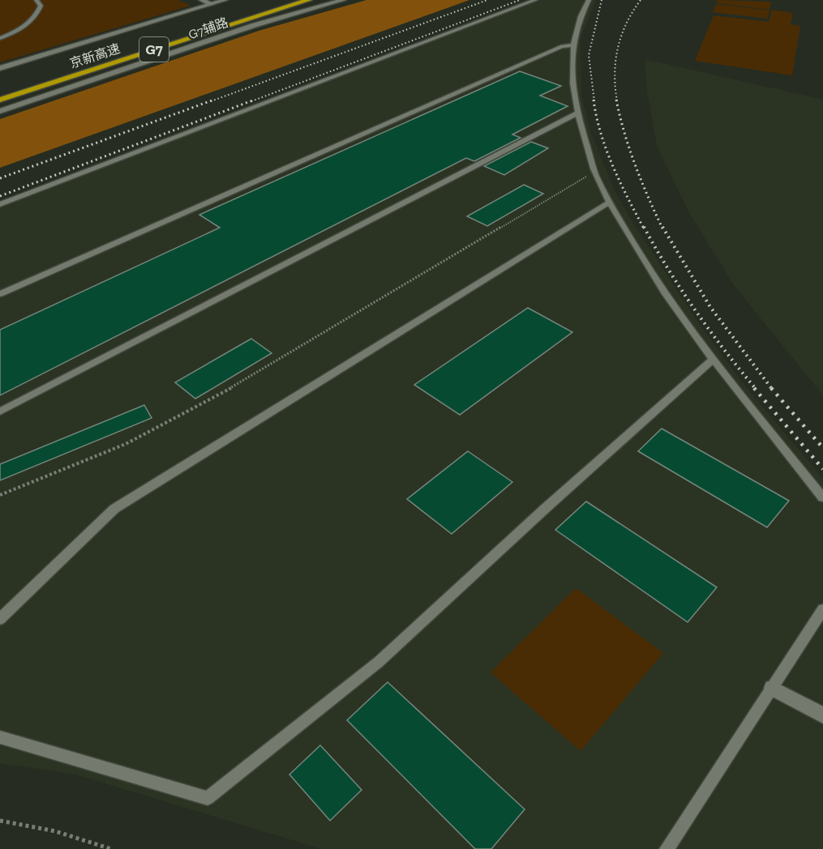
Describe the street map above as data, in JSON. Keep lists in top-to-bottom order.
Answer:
{
  "streets": {
    "highway": ["G7", "京新高速"],
    "street": ["G7辅路"]
  }
}
